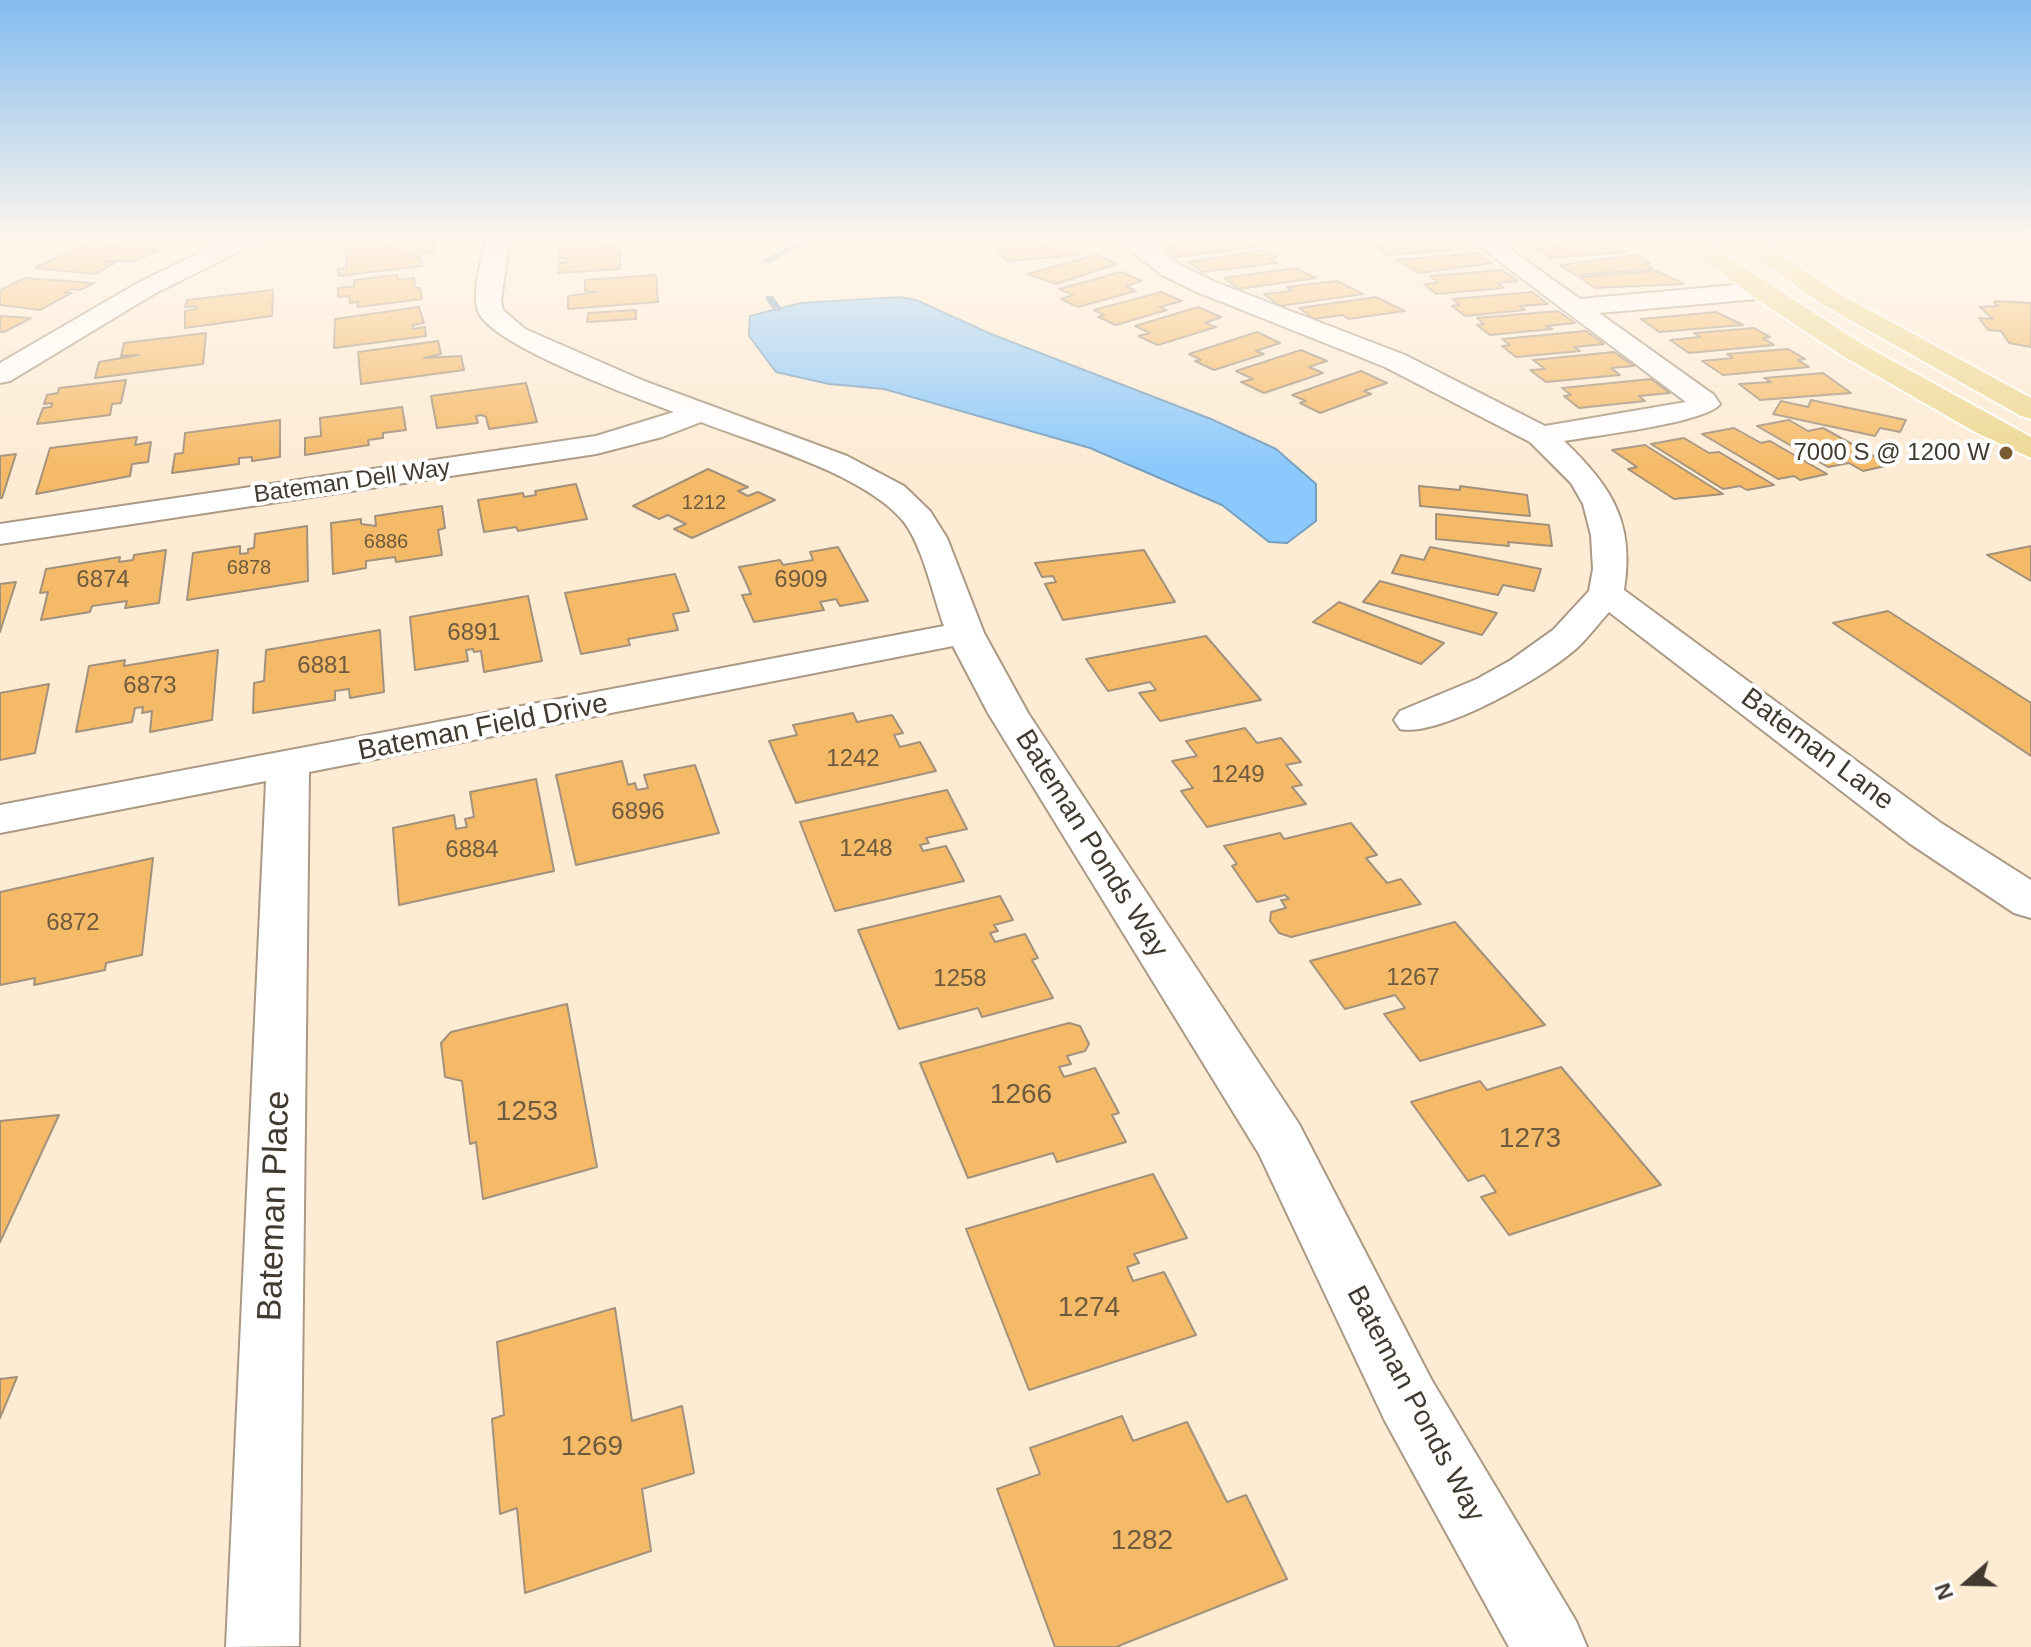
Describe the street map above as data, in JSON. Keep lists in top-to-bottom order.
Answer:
{
  "streets": {
    "street": [
      "Bateman Dell Way",
      "Bateman Field Drive",
      "Bateman Lane",
      "Bateman Ponds Way",
      "Bateman Place"
    ]
  },
  "crossings": [
    ["Bateman Dell Way", "Bateman Ponds Way"],
    ["Bateman Field Drive", "Bateman Ponds Way"],
    ["Bateman Field Drive", "Bateman Place"]
  ],
  "places": ["7000 S @ 1200 W"],
  "house_numbers": [
    "1212",
    "6886",
    "6878",
    "6874",
    "6909",
    "6891",
    "6881",
    "6873",
    "1242",
    "1249",
    "6896",
    "1248",
    "6884",
    "6872",
    "1267",
    "1258",
    "1266",
    "1253",
    "1273",
    "1274",
    "1269",
    "1282"
  ],
  "north": "left"
}
